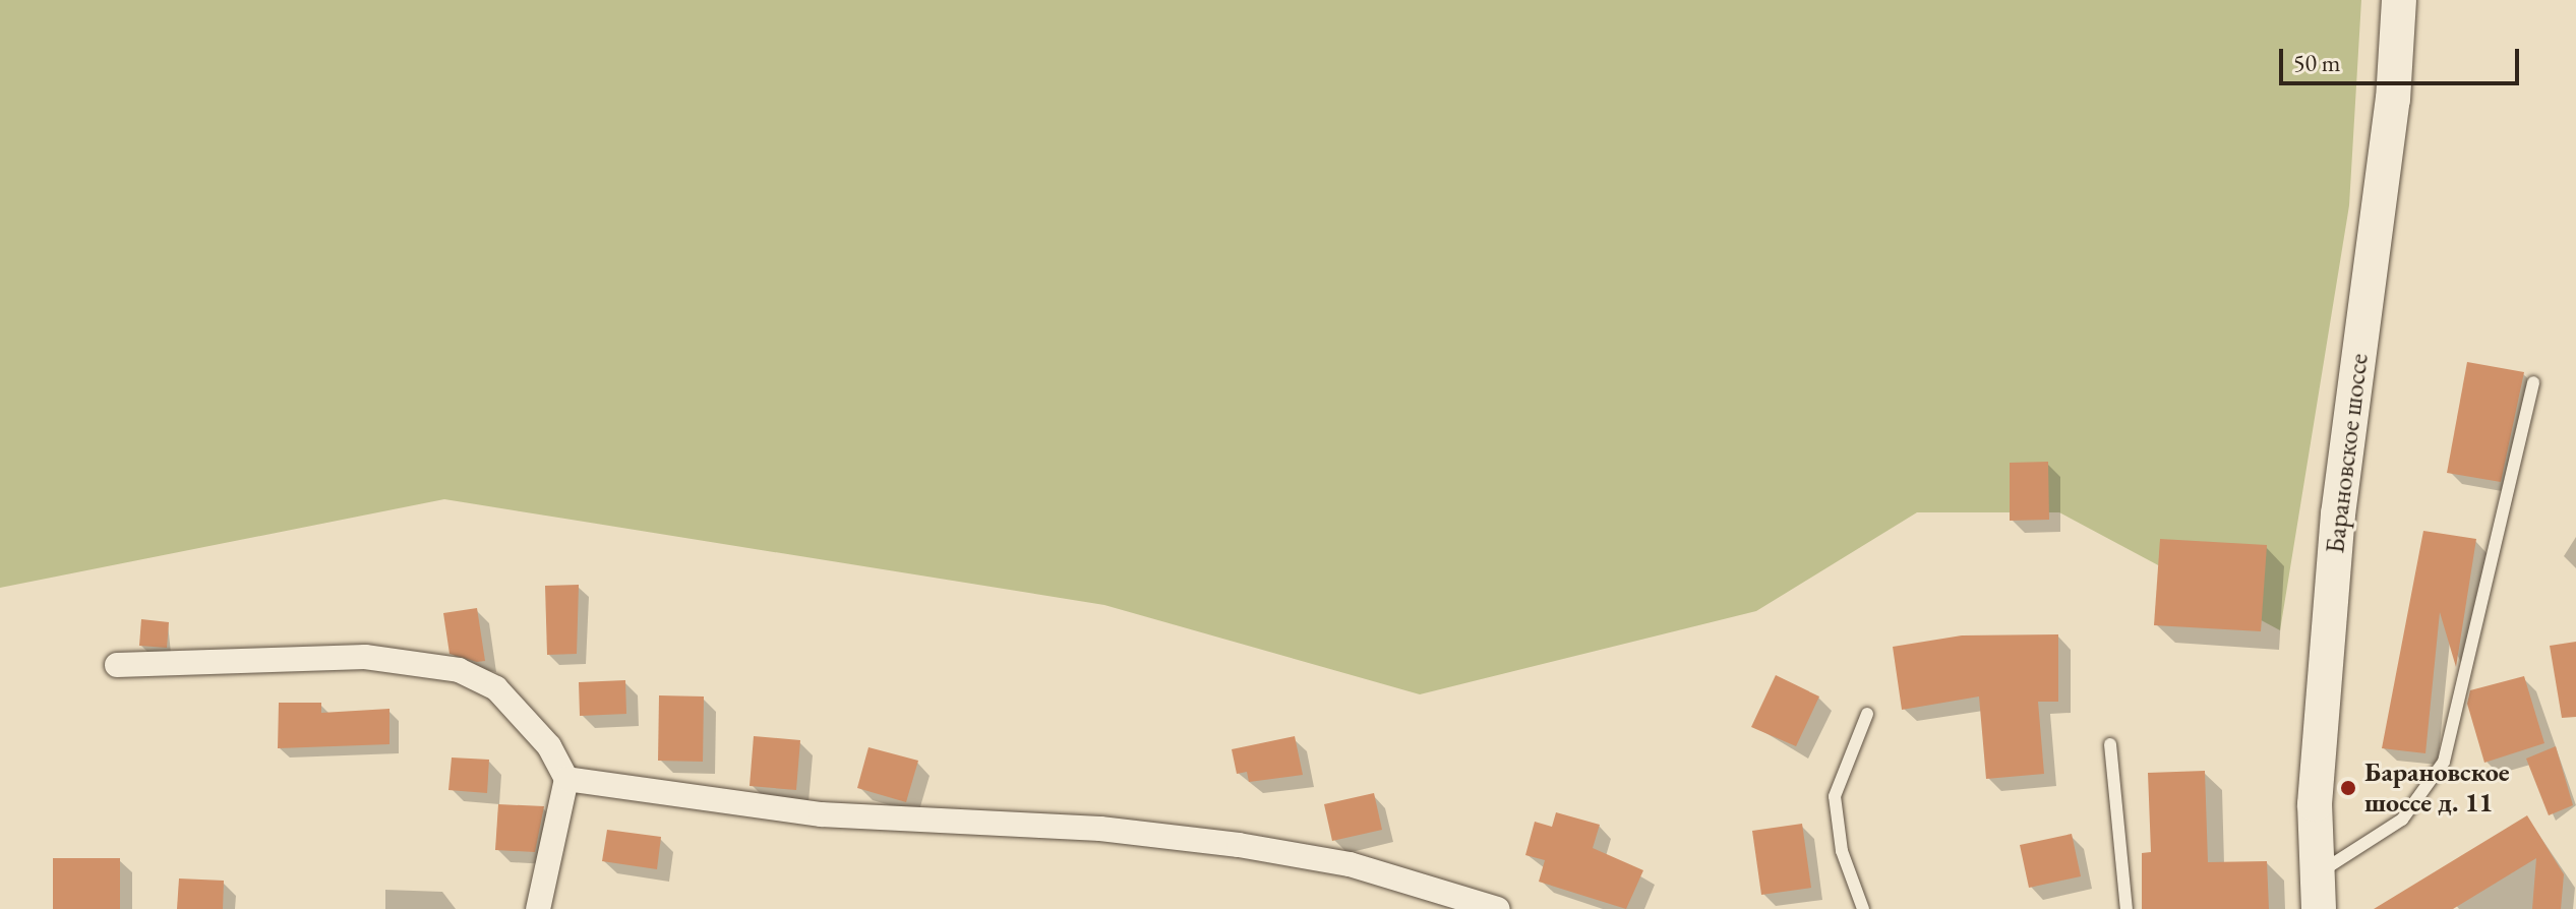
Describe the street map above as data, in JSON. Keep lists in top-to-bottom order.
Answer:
{
  "streets": {
    "main road": ["Барановское шоссе"]
  },
  "places": ["Барановское шоссе д. 11"],
  "scale_bar": "50 m"
}
